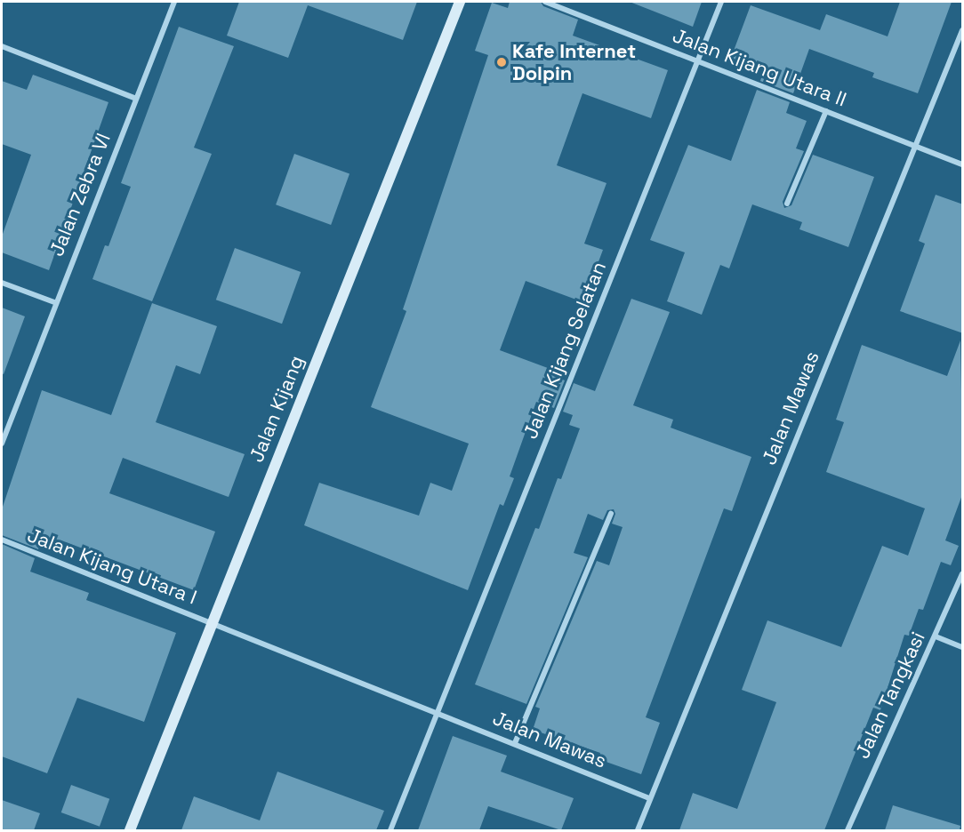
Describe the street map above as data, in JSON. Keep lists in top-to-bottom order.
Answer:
{
  "streets": {
    "street": [
      "Jalan Kijang Utara II",
      "Jalan Zebra VI",
      "Jalan Kijang Selatan",
      "Jalan Mawas",
      "Jalan Kijang",
      "Jalan Kijang Utara I",
      "Jalan Tangkasi"
    ]
  },
  "crossings": [
    ["Jalan Kijang Utara II", "Jalan Kijang Selatan"],
    ["Jalan Kijang Utara II", "Jalan Mawas"],
    ["Jalan Kijang Selatan", "Jalan Mawas"],
    ["Jalan Kijang", "Jalan Kijang Utara I"]
  ],
  "places": ["Kafe Internet Dolpin"]
}
